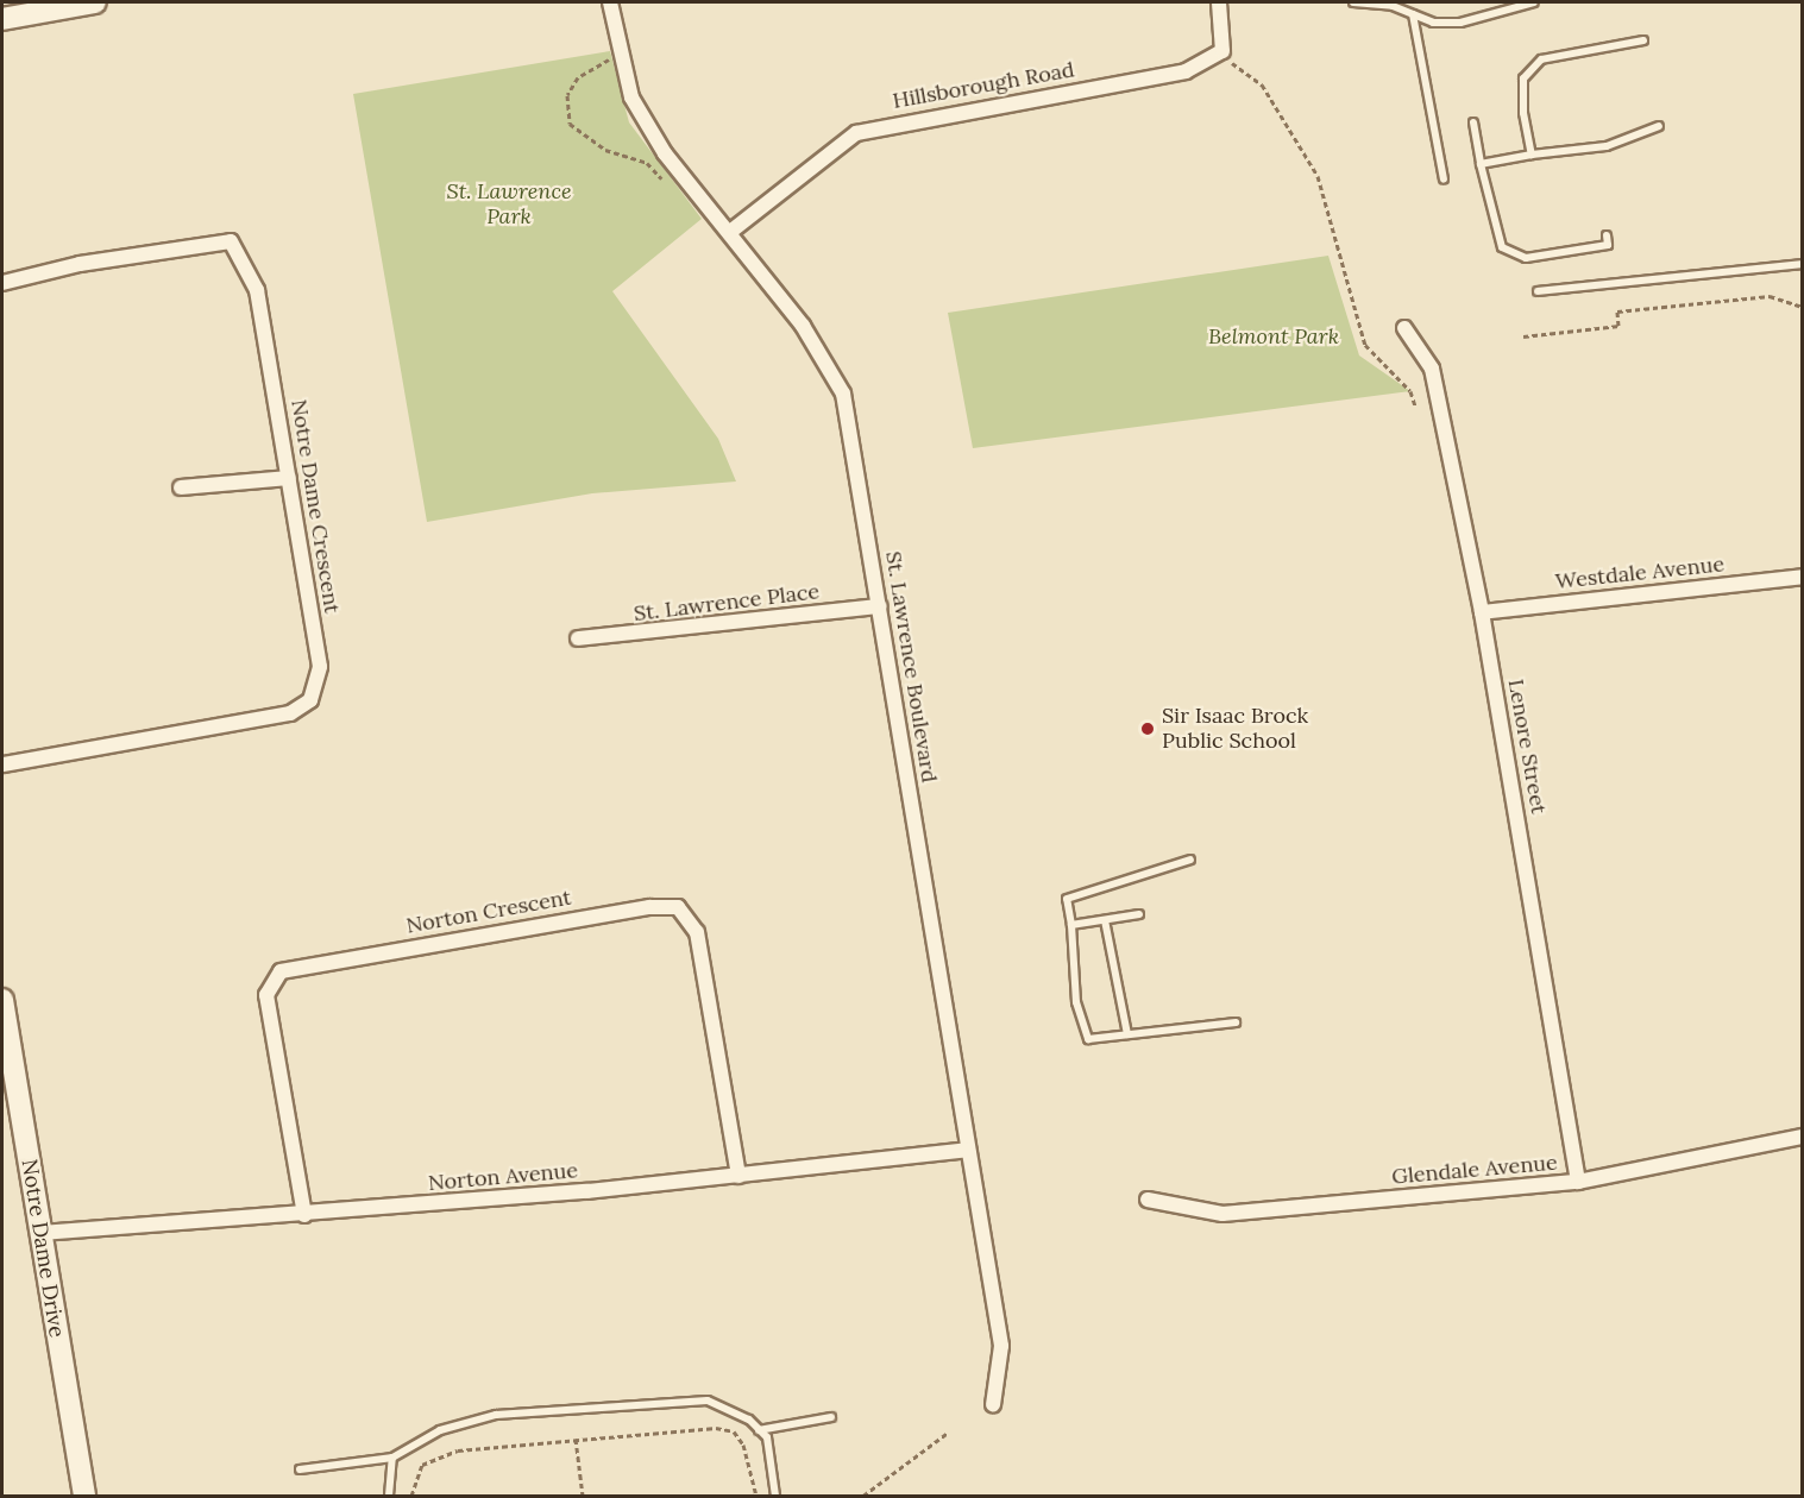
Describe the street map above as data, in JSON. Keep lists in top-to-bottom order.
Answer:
{
  "streets": {
    "street": [
      "Hillsborough Road",
      "Notre Dame Crescent",
      "Westdale Avenue",
      "St. Lawrence Place",
      "St. Lawrence Boulevard",
      "Lenore Street",
      "Norton Crescent",
      "Glendale Avenue",
      "Norton Avenue",
      "Notre Dame Drive"
    ]
  },
  "crossings": [
    ["Hillsborough Road", "St. Lawrence Boulevard"],
    ["Westdale Avenue", "Lenore Street"],
    ["St. Lawrence Place", "St. Lawrence Boulevard"],
    ["St. Lawrence Boulevard", "Norton Avenue"],
    ["Lenore Street", "Glendale Avenue"],
    ["Norton Crescent", "Norton Avenue"],
    ["Norton Avenue", "Notre Dame Drive"]
  ],
  "parks": ["St. Lawrence Park", "Belmont Park"],
  "places": ["Sir Isaac Brock Public School"]
}
